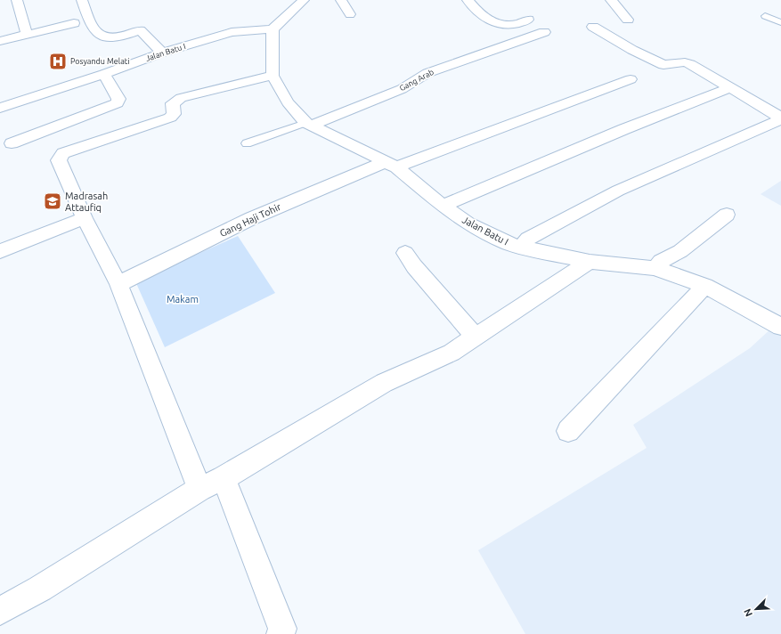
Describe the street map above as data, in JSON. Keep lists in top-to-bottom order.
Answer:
{
  "streets": {
    "street": ["Jalan Batu I", "Gang Arab", "Gang Haji Tohir"]
  },
  "crossings": [
    ["Jalan Batu I", "Gang Arab"],
    ["Jalan Batu I", "Gang Haji Tohir"]
  ],
  "parks": ["Makam"],
  "places": {
    "hospital": ["Posyandu Melati"],
    "school or university": ["Madrasah Attaufiq"]
  },
  "north": "bottom left"
}
